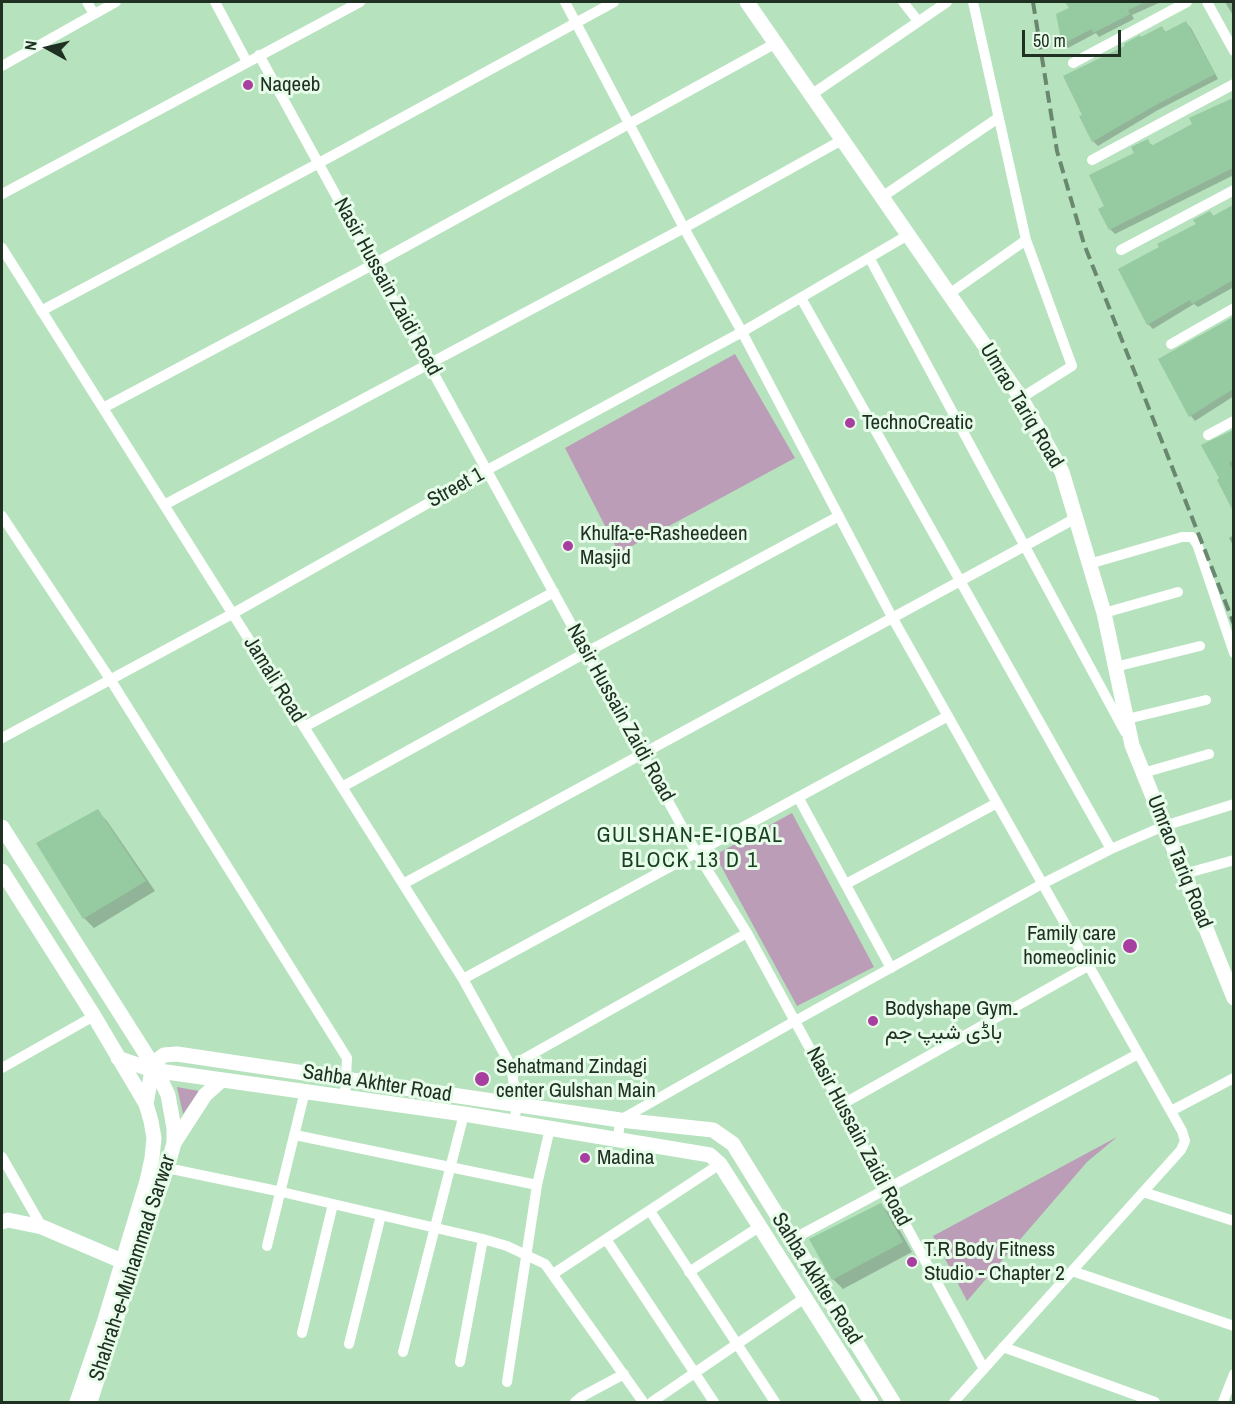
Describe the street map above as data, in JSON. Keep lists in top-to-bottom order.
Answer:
{
  "streets": {
    "main road": ["Umrao Tariq Road", "Sahba Akhter Road", "Shahrah-e-Muhammad Sarwar"],
    "street": ["Nasir Hussain Zaidi Road", "Street 1", "Jamali Road"]
  },
  "crossings": [
    ["Nasir Hussain Zaidi Road", "Street 1"],
    ["Umrao Tariq Road", "Street 1"],
    ["Street 1", "Jamali Road"],
    ["Jamali Road", "Sahba Akhter Road"],
    ["Sahba Akhter Road", "Shahrah-e-Muhammad Sarwar"]
  ],
  "districts": ["GULSHAN-E-IQBAL BLOCK 13 D 1"],
  "places": [
    "Naqeeb",
    "TechnoCreatic",
    "Khulfa-e-Rasheedeen Masjid",
    "Family care homeoclinic",
    "Bodyshape Gym۔ باڈی شیپ جم",
    "Sehatmand Zindagi center Gulshan Main",
    "Madina",
    "T.R Body Fitness Studio - Chapter 2"
  ],
  "scale_bar": "50 m",
  "north": "left"
}
